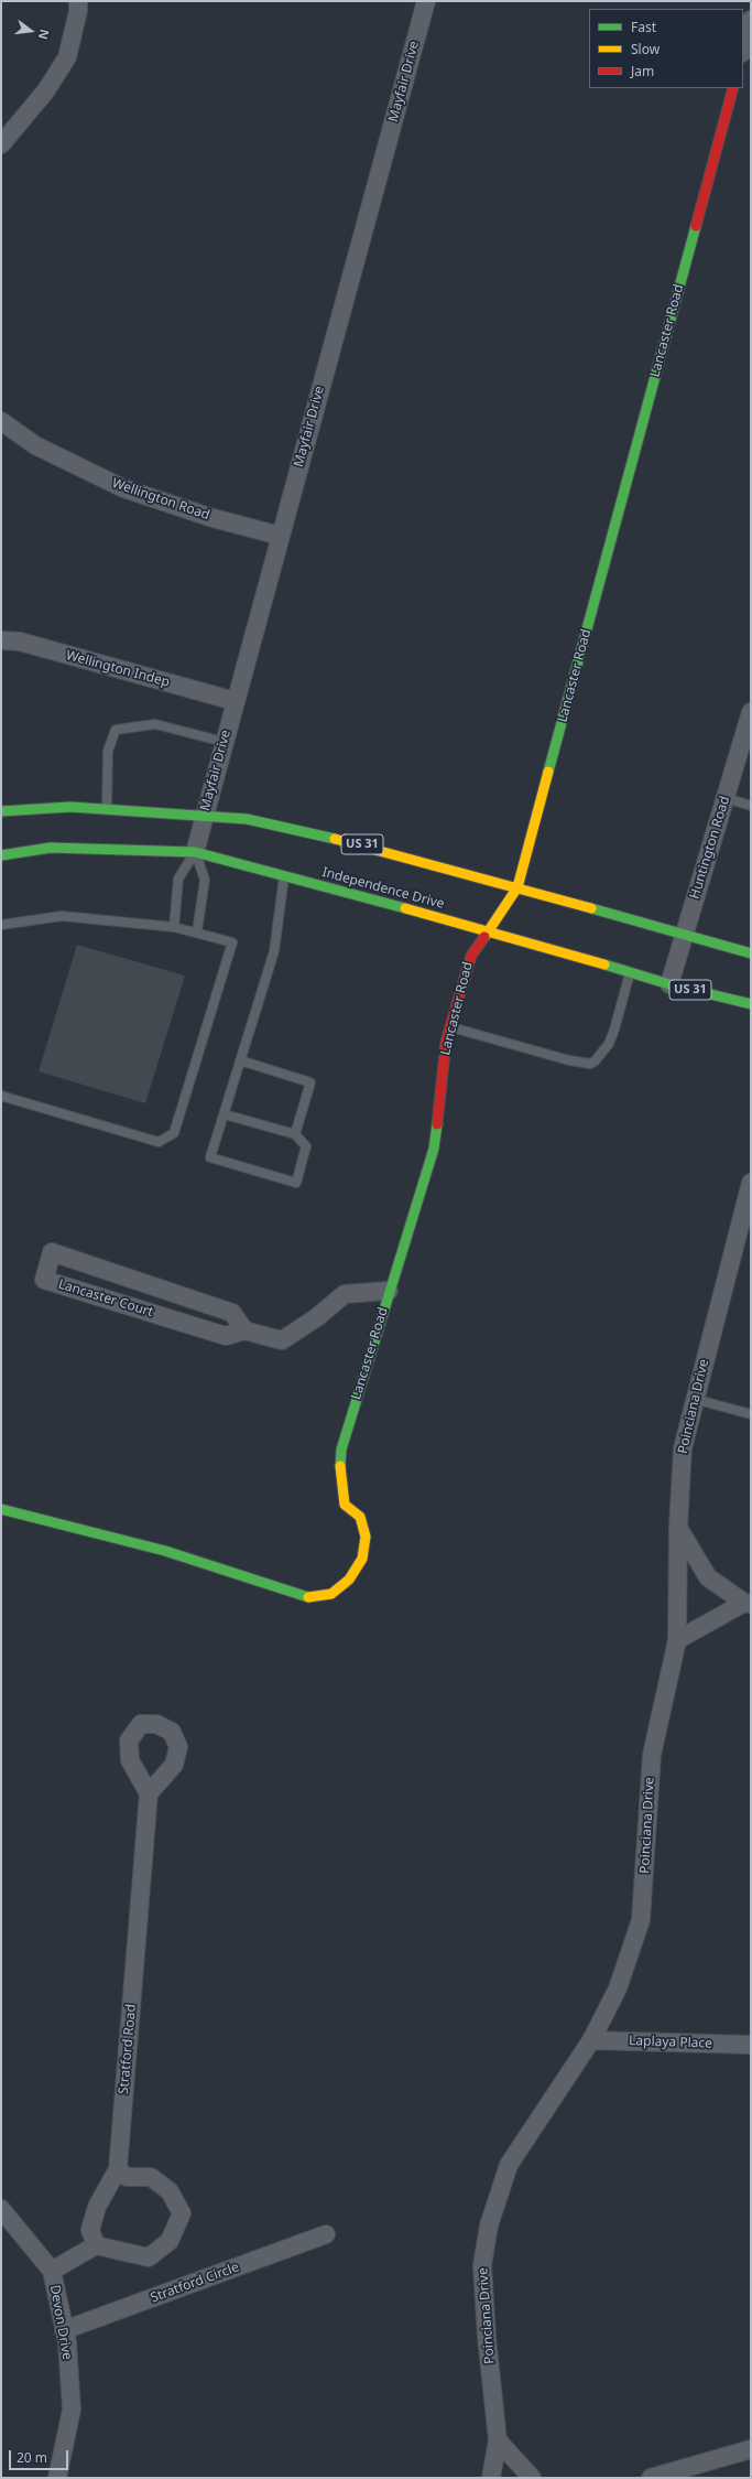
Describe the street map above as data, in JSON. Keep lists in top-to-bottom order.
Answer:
{
  "streets": {
    "street": [
      "Mayfair Drive",
      "Lancaster Road",
      "Wellington Road",
      "Wellington Indep",
      "US 31",
      "Huntington Road",
      "Independence Drive",
      "Lancaster Court",
      "Poinciana Drive",
      "Laplaya Place",
      "Stratford Road",
      "Stratford Circle",
      "Devon Drive"
    ]
  },
  "crossings": [
    ["Mayfair Drive", "Wellington Road"],
    ["Mayfair Drive", "Wellington Indep"],
    ["Mayfair Drive", "US 31"],
    ["Mayfair Drive", "Independence Drive"],
    ["Lancaster Road", "US 31"],
    ["Lancaster Road", "Independence Drive"],
    ["Lancaster Road", "Lancaster Court"],
    ["US 31", "Huntington Road"],
    ["Huntington Road", "Independence Drive"],
    ["Poinciana Drive", "Laplaya Place"],
    ["Stratford Circle", "Devon Drive"]
  ],
  "legend": ["Fast", "Slow", "Jam"],
  "scale_bar": "20 m",
  "north": "right"
}
